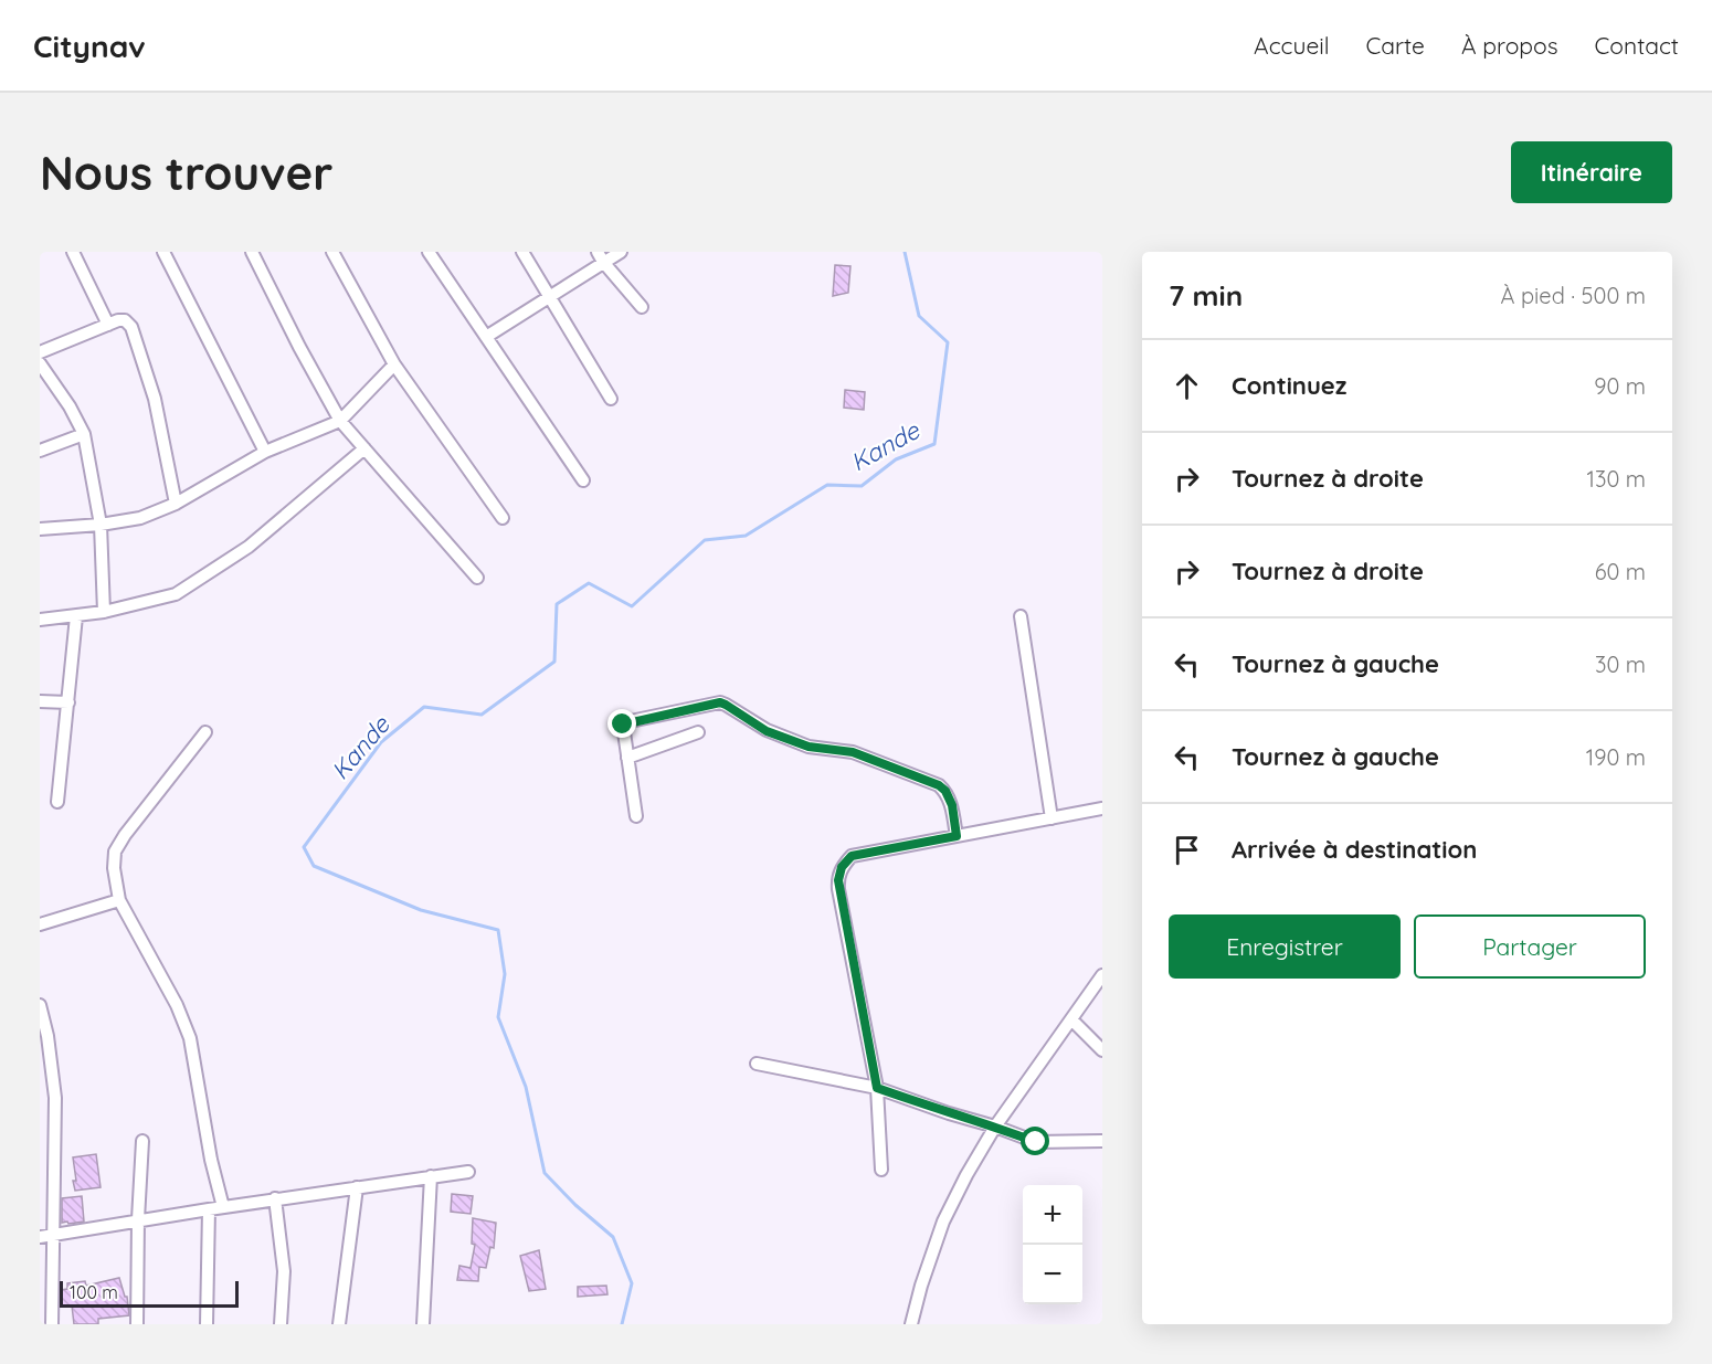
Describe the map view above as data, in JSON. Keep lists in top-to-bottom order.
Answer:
{
  "water": ["Kande"],
  "scale_bar": "100 m",
  "page": {
    "header": "Citynav",
    "nav": [
      "Accueil",
      "Carte",
      "À propos",
      "Contact"
    ],
    "buttons": [
      "Itinéraire",
      ["Enregistrer", "Partager"]
    ],
    "title": "Nous trouver",
    "heading": ["7 min", "À pied · 500 m"],
    "list": [
      ["Continuez", "90 m"],
      ["Tournez à droite", "130 m"],
      ["Tournez à droite", "60 m"],
      ["Tournez à gauche", "30 m"],
      ["Tournez à gauche", "190 m"],
      "Arrivée à destination"
    ],
    "map_buttons": ["+", "−"],
    "scale": "100 m"
  }
}
